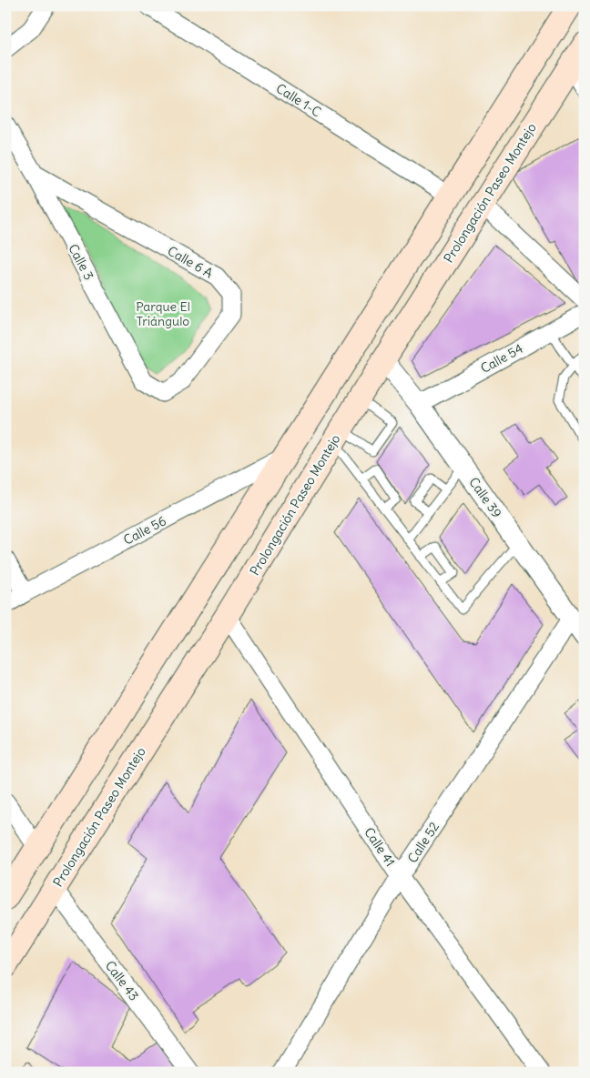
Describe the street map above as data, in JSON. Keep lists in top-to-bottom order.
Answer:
{
  "streets": {
    "main road": ["Prolongación Paseo Montejo"],
    "street": [
      "Calle 1-C",
      "Calle 3",
      "Calle 6 A",
      "Calle 54",
      "Calle 39",
      "Calle 56",
      "Calle 52",
      "Calle 41",
      "Calle 43"
    ]
  },
  "crossings": [
    ["Prolongación Paseo Montejo", "Calle 39"],
    ["Prolongación Paseo Montejo", "Calle 41"],
    ["Prolongación Paseo Montejo", "Calle 43"],
    ["Calle 3", "Calle 6 A"],
    ["Calle 54", "Calle 39"],
    ["Calle 39", "Calle 52"],
    ["Calle 52", "Calle 41"]
  ],
  "parks": ["Parque El Triángulo"]
}
